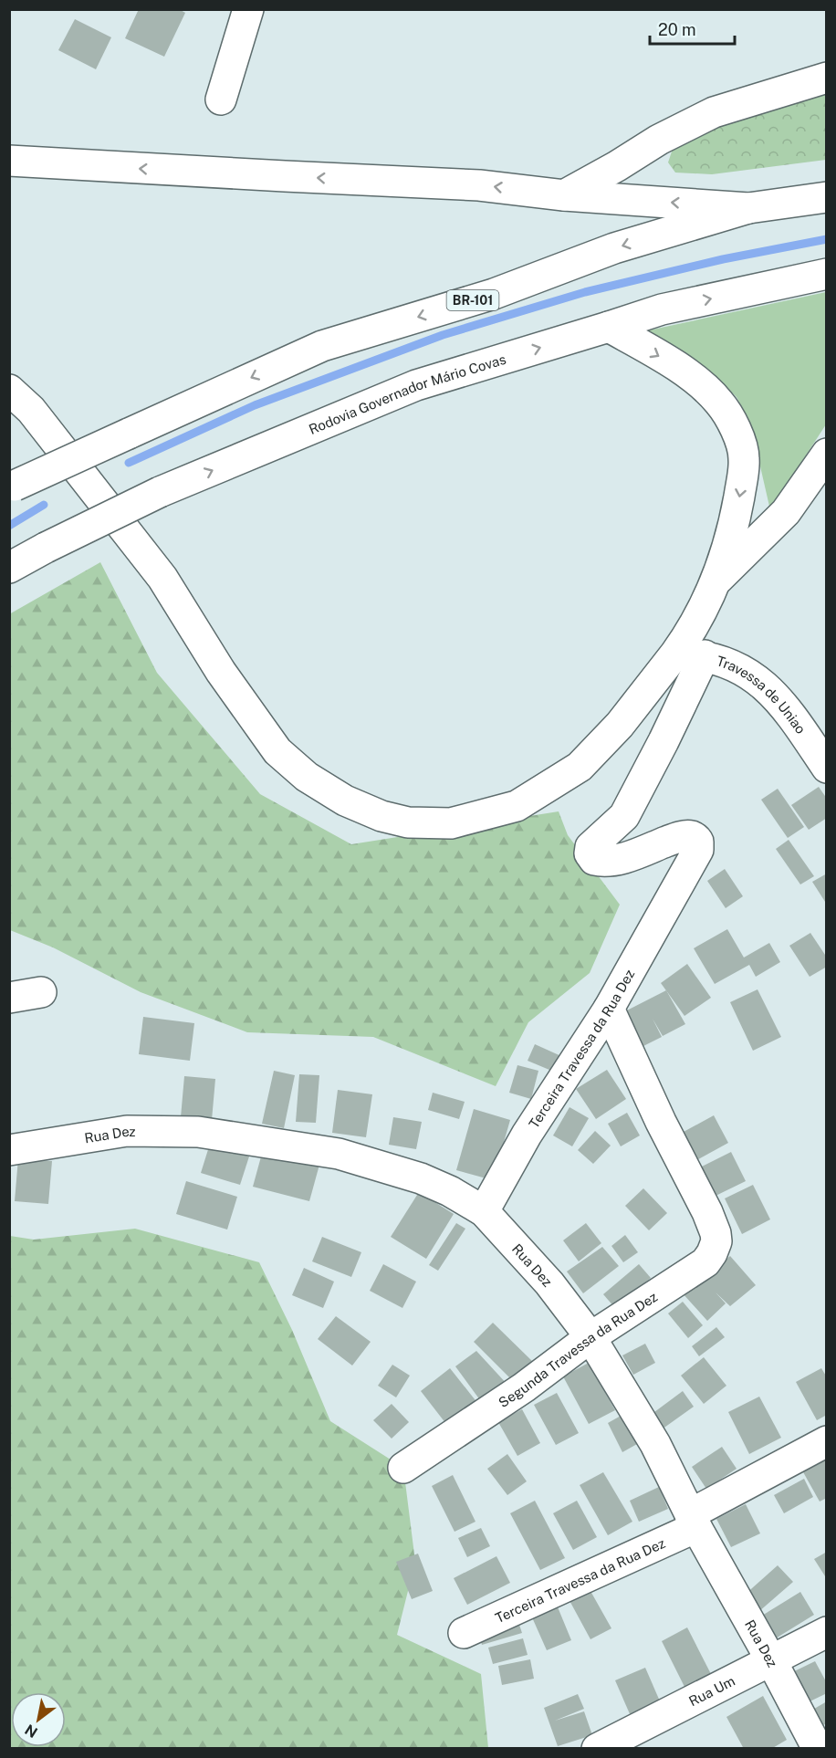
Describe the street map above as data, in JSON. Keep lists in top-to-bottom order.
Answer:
{
  "streets": {
    "main road": [
      "BR-101",
      "Rodovia Governador Mário Covas",
      "Travessa de Uniao",
      "Terceira Travessa da Rua Dez",
      "Rua Dez",
      "Segunda Travessa da Rua Dez",
      "Rua Um"
    ]
  },
  "crossings": [
    ["Travessa de Uniao", "Terceira Travessa da Rua Dez"],
    ["Terceira Travessa da Rua Dez", "Rua Dez"],
    ["Terceira Travessa da Rua Dez", "Segunda Travessa da Rua Dez"],
    ["Rua Dez", "Segunda Travessa da Rua Dez"],
    ["Rua Dez", "Rua Um"]
  ],
  "scale_bar": "20 m",
  "north": "bottom left"
}
